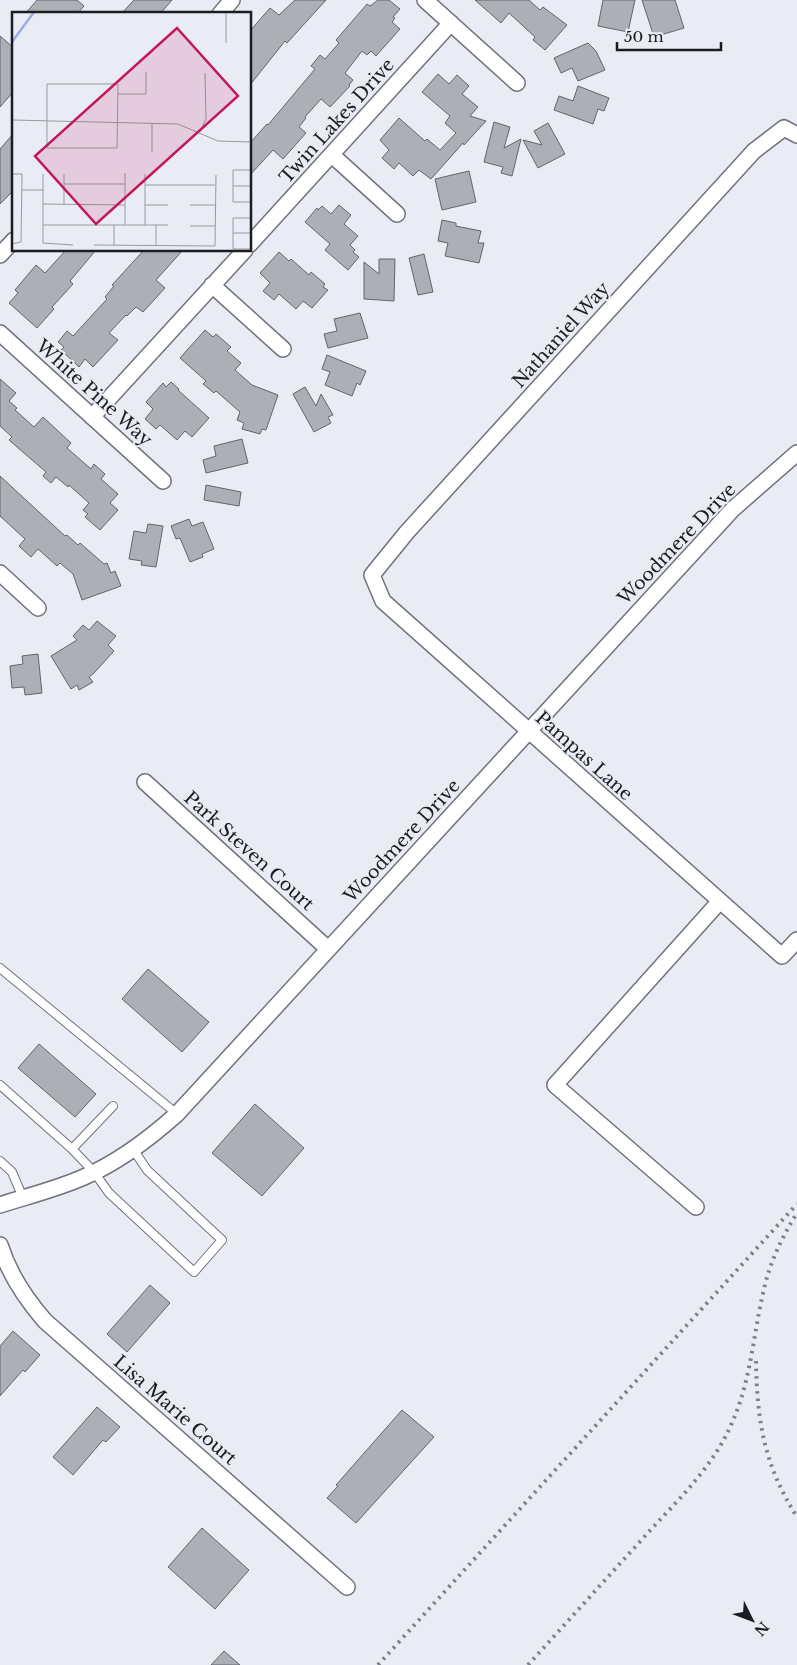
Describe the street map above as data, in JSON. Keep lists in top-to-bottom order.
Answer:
{
  "streets": {
    "street": [
      "Twin Lakes Drive",
      "Nathaniel Way",
      "White Pine Way",
      "Woodmere Drive",
      "Pampas Lane",
      "Park Steven Court",
      "Lisa Marie Court"
    ]
  },
  "crossings": [
    ["Nathaniel Way", "Pampas Lane"],
    ["Woodmere Drive", "Pampas Lane"],
    ["Woodmere Drive", "Park Steven Court"]
  ],
  "scale_bar": "50 m",
  "north": "bottom right"
}
